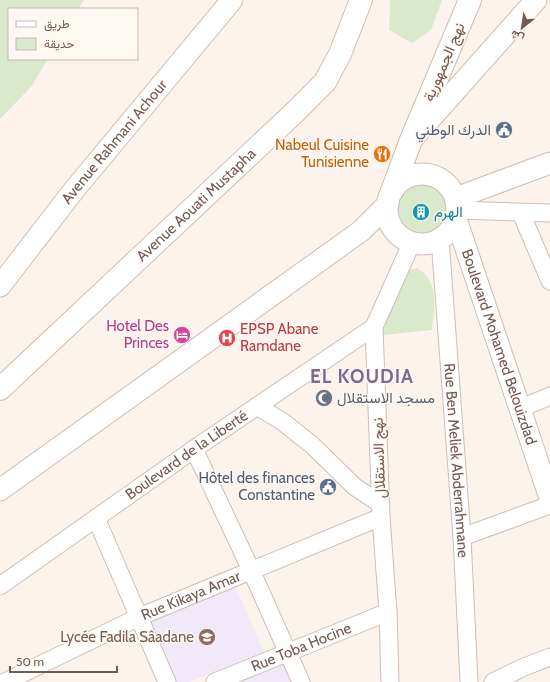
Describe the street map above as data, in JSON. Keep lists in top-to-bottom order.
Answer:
{
  "streets": {
    "main road": ["نهج الجمهورية", "Avenue Aouati Mustapha"],
    "street": [
      "Avenue Rahmani Achour",
      "Boulevard Mohamed Belouizdad",
      "Boulevard de la Liberté",
      "نهج الاستقلال",
      "Rue Ben Meliek Abderrahmane",
      "Rue Kikaya Amar",
      "Rue Toba Hocine"
    ]
  },
  "crossings": [
    ["نهج الجمهورية", "Boulevard Mohamed Belouizdad"],
    ["نهج الجمهورية", "نهج الاستقلال"],
    ["نهج الجمهورية", "Rue Ben Meliek Abderrahmane"],
    ["Boulevard Mohamed Belouizdad", "نهج الاستقلال"],
    ["Boulevard Mohamed Belouizdad", "Rue Ben Meliek Abderrahmane"],
    ["Boulevard de la Liberté", "نهج الاستقلال"],
    ["نهج الاستقلال", "Rue Ben Meliek Abderrahmane"],
    ["نهج الاستقلال", "Rue Kikaya Amar"],
    ["نهج الاستقلال", "Rue Toba Hocine"]
  ],
  "districts": ["EL KOUDIA"],
  "places": {
    "public building": ["الدرك الوطني", "Hôtel des finances Constantine"],
    "restaurant": ["Nabeul Cuisine Tunisienne"],
    "building": ["الهرم"],
    "hotel": ["Hotel Des Princes"],
    "hospital": ["EPSP Abane Ramdane"],
    "mosque": ["مسجد الاستقلال"],
    "school or university": ["Lycée Fadila Sâadane"]
  },
  "legend": ["طريق", "حديقة"],
  "scale_bar": "50 m",
  "north": "bottom left"
}
